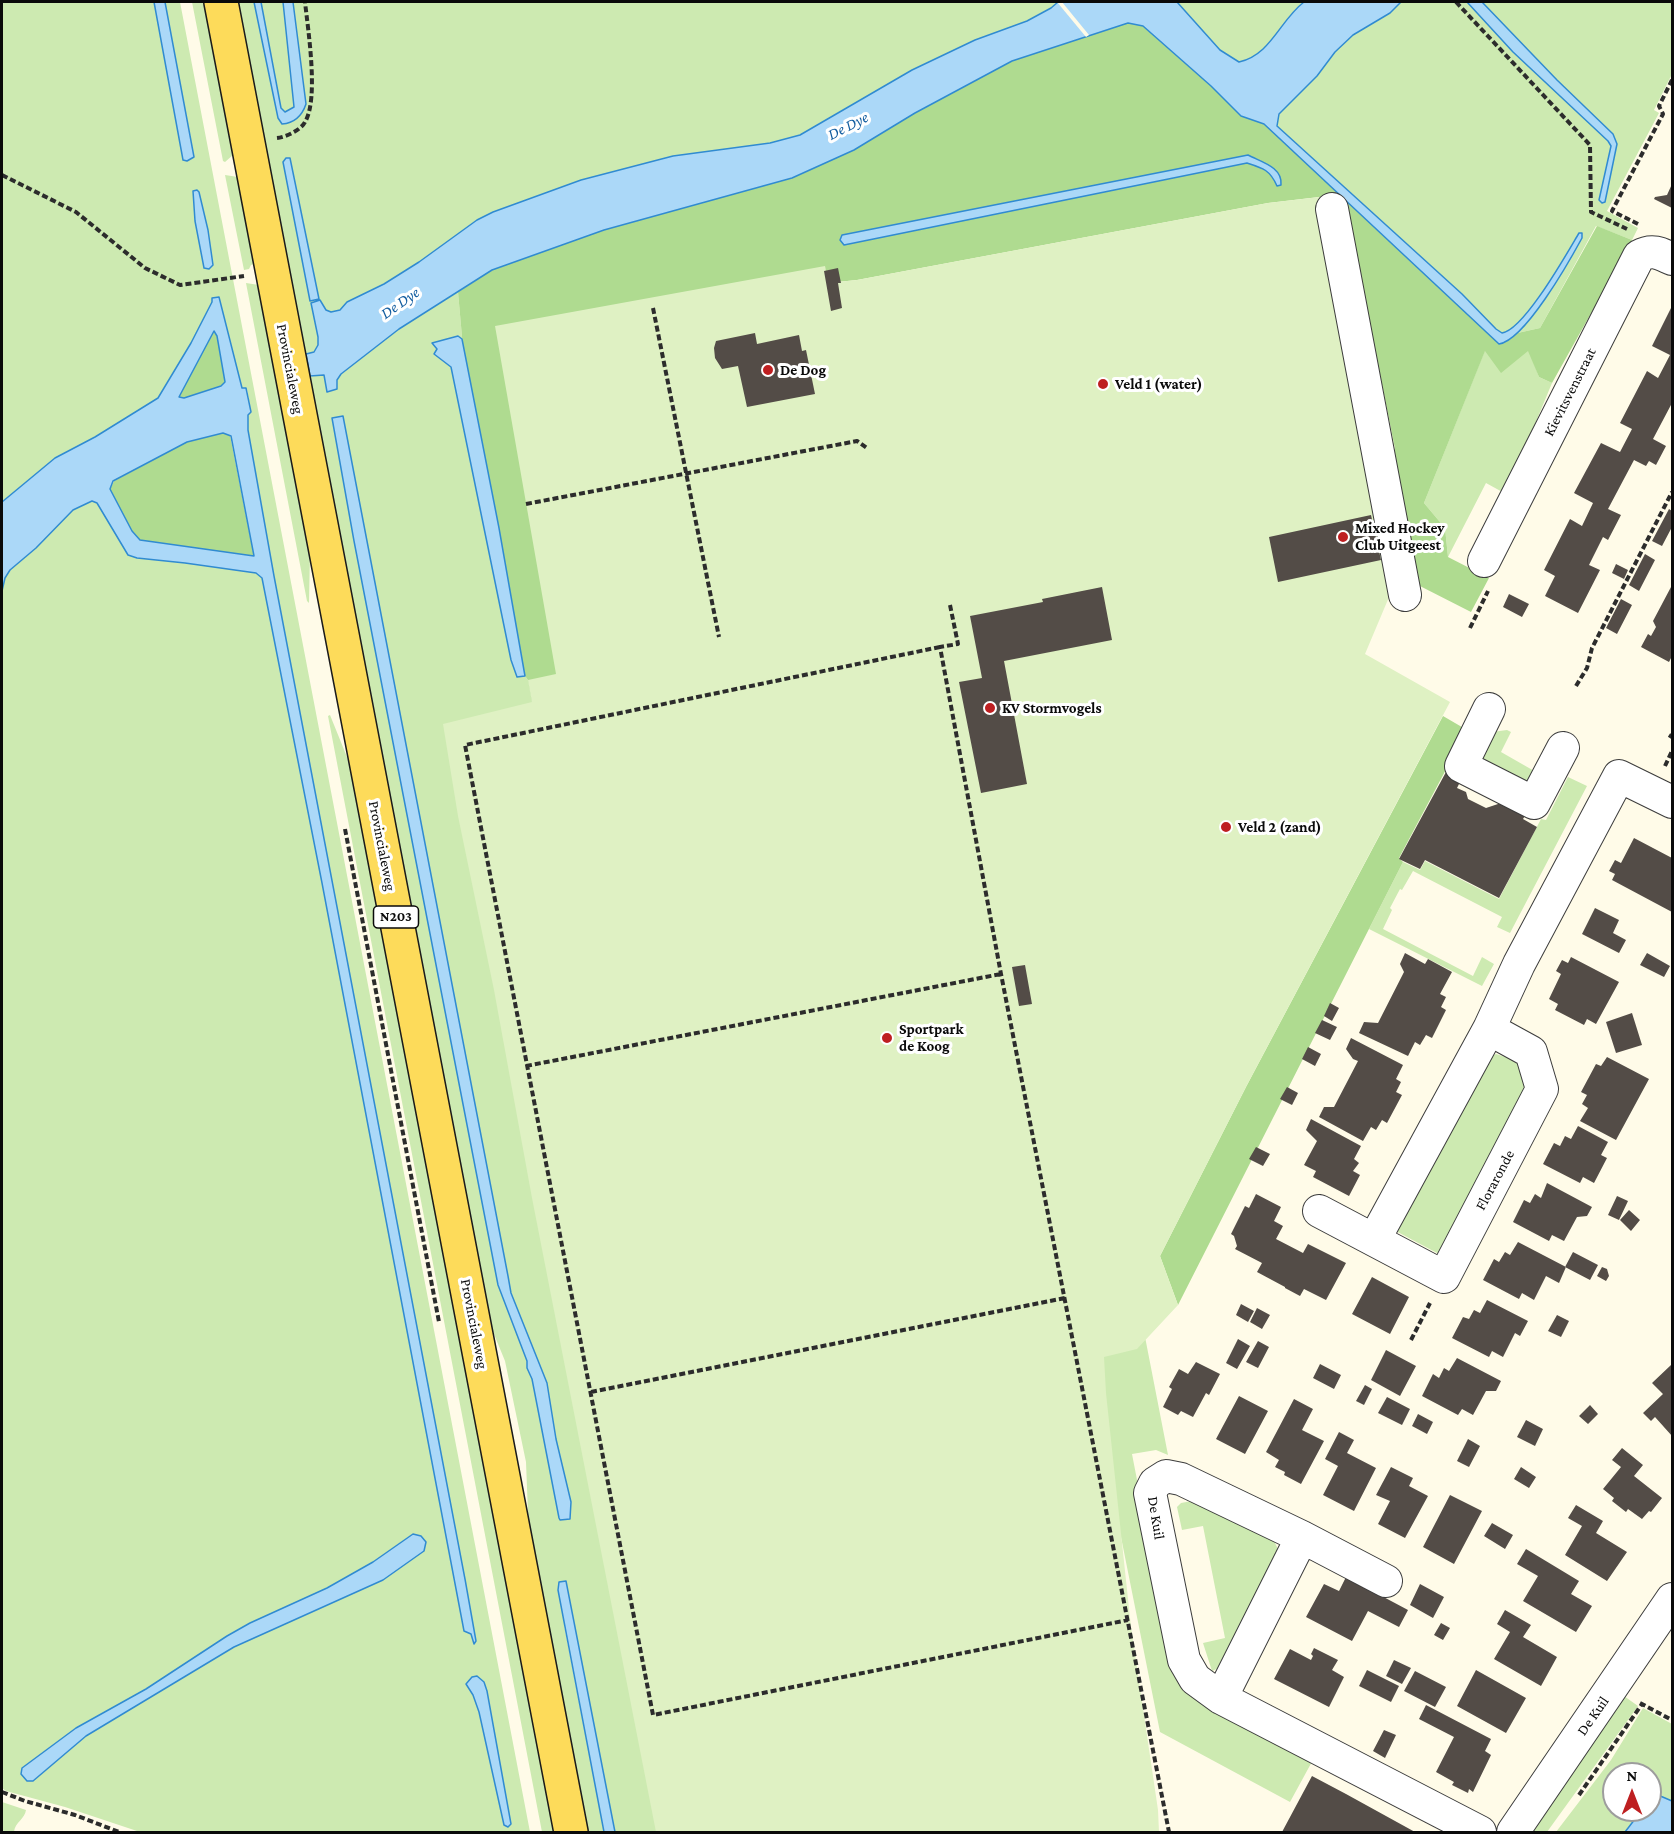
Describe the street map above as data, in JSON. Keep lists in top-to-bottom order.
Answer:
{
  "streets": {
    "main road": ["Provincialeweg", "N203"],
    "street": ["Kievitsvenstraat", "Floraronde", "De Kuil"]
  },
  "water": ["De Dye"],
  "places": [
    "De Dog",
    "Veld 1 (water)",
    "Mixed Hockey Club Uitgeest",
    "KV Stormvogels",
    "Veld 2 (zand)",
    "Sportpark de Koog"
  ],
  "north": "top"
}
